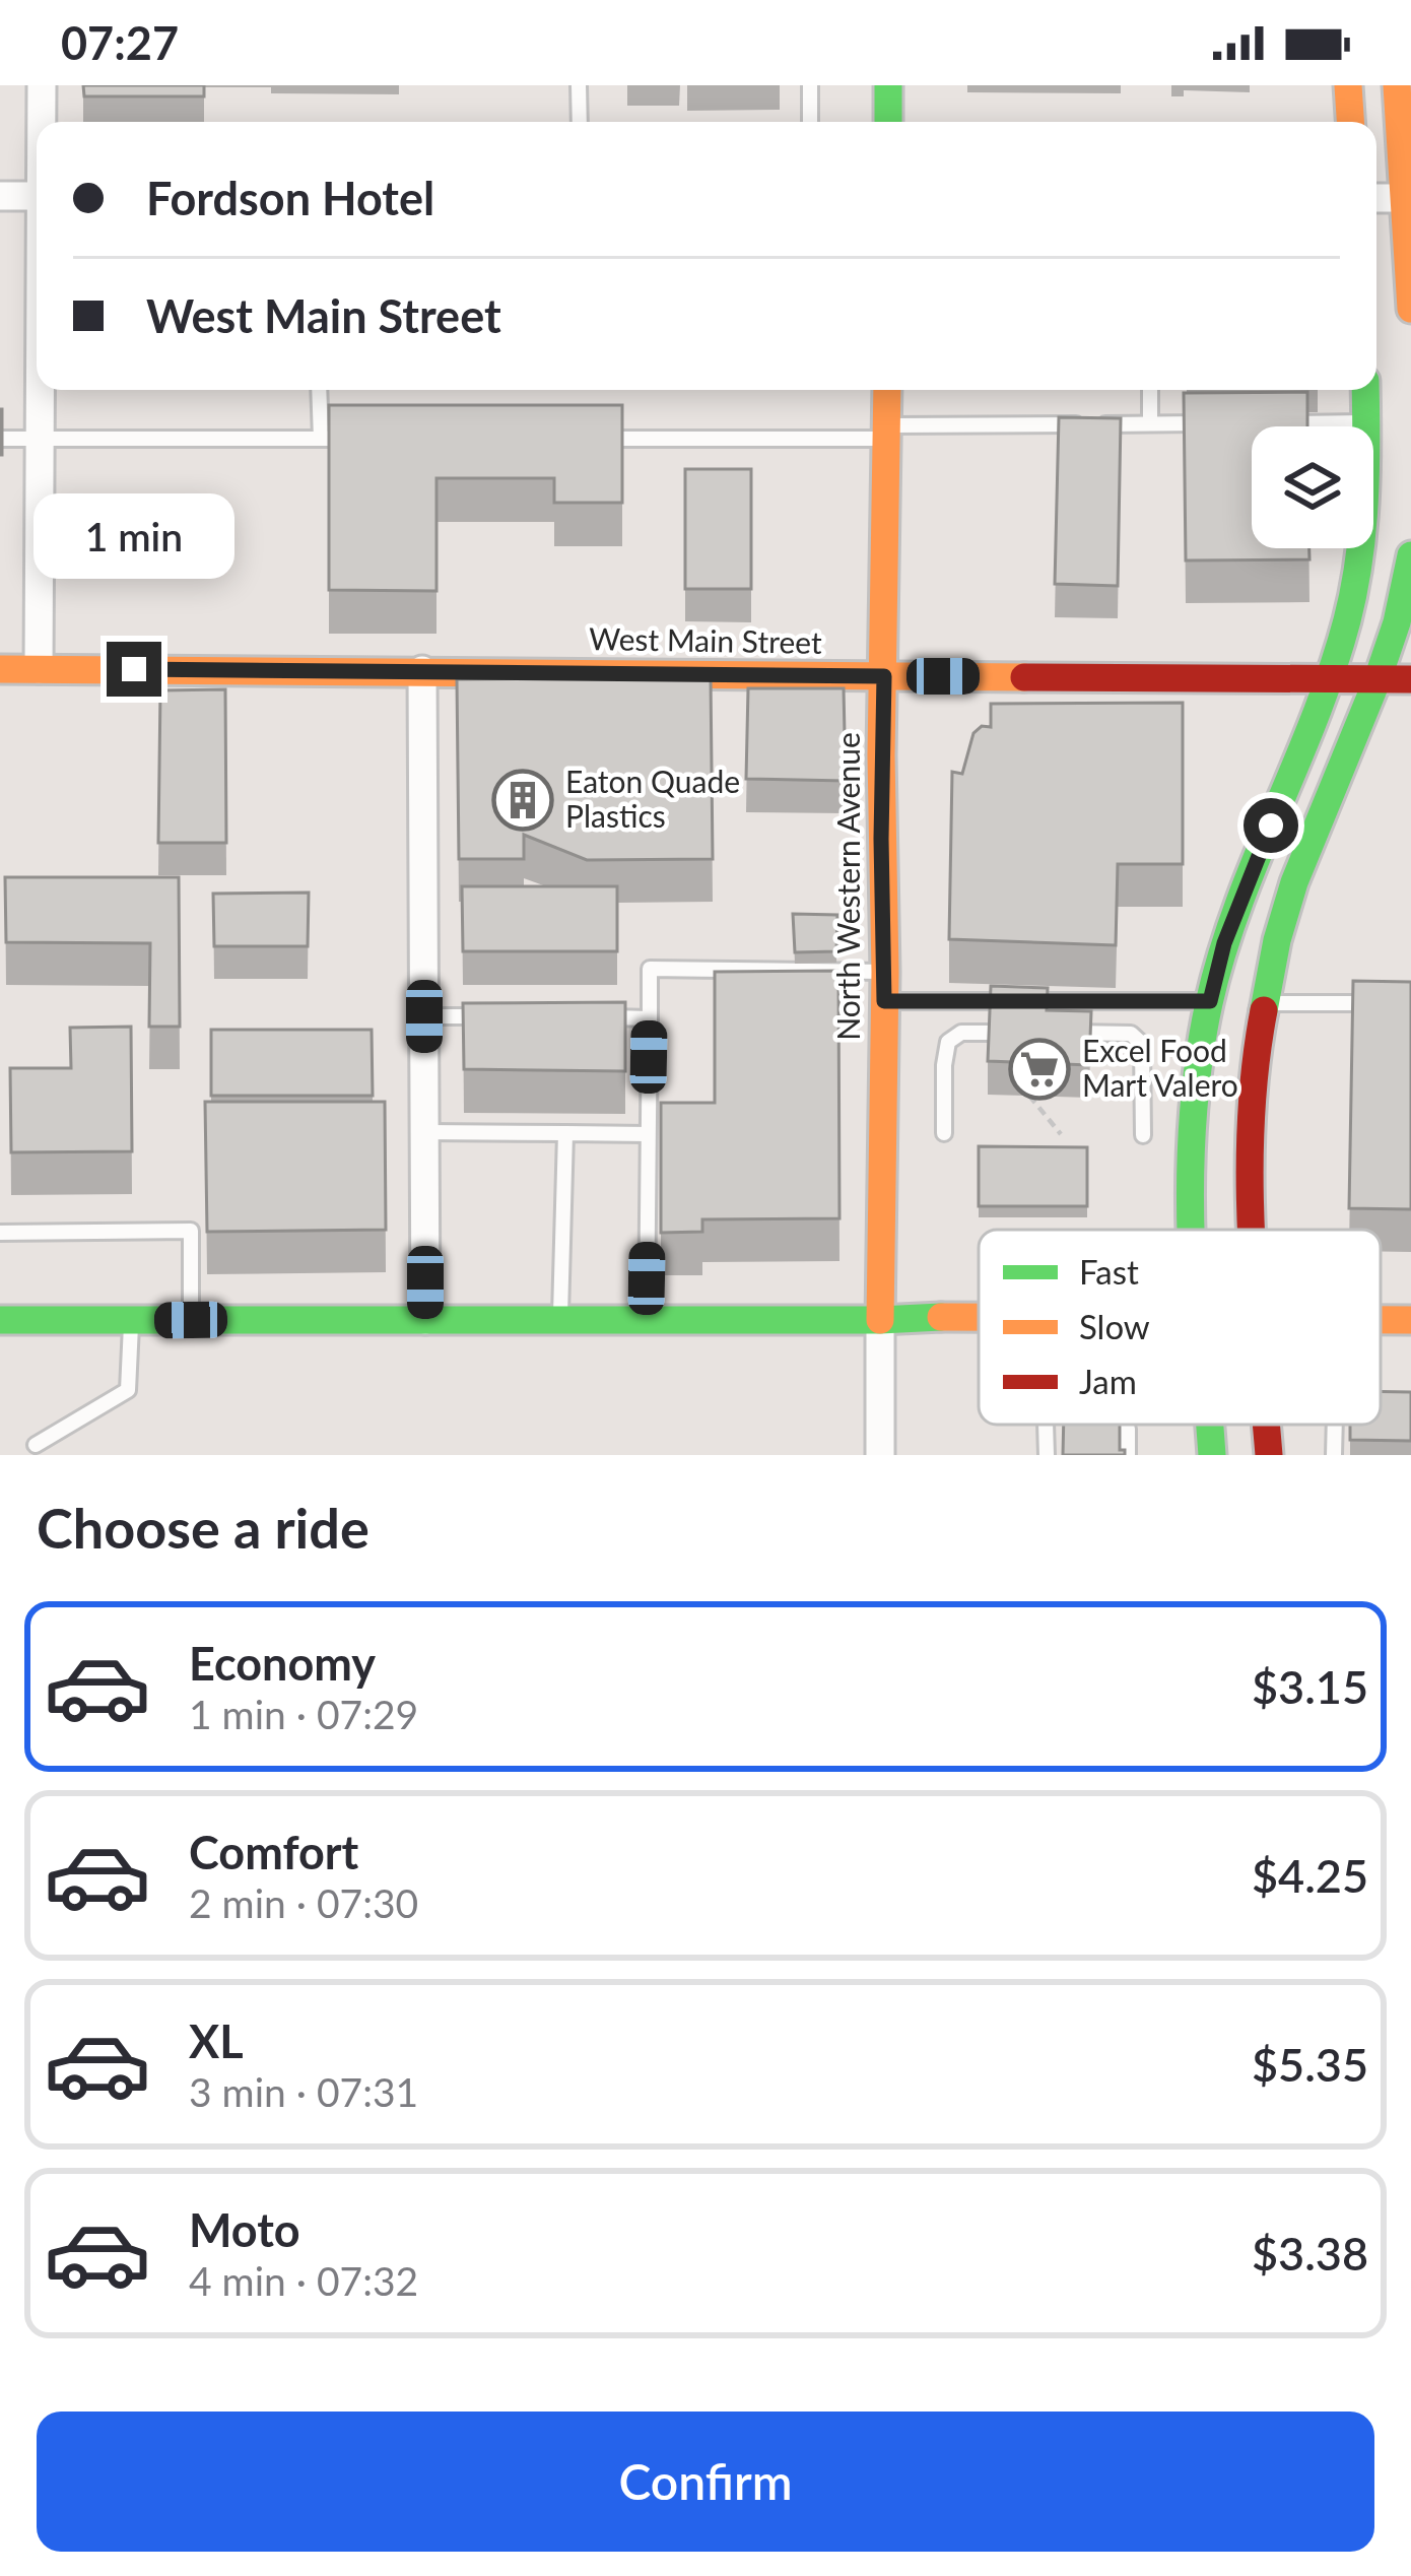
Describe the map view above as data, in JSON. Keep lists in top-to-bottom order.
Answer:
{
  "streets": {
    "main road": ["West Main Street", "North Western Avenue"]
  },
  "crossings": [
    ["West Main Street", "North Western Avenue"]
  ],
  "places": {
    "building": ["Eaton Quade Plastics"],
    "supermarket": ["Excel Food Mart Valero"]
  },
  "legend": ["Fast", "Slow", "Jam"],
  "page": {
    "status": "07:27",
    "banner": ["Fordson Hotel", "West Main Street"],
    "bubble": "1 min",
    "heading": "Choose a ride",
    "list": [
      {
        "name": "Economy",
        "note": "1 min · 07:29",
        "value": "$3.15"
      },
      {
        "name": "Comfort",
        "note": "2 min · 07:30",
        "value": "$4.25"
      },
      {
        "name": "XL",
        "note": "3 min · 07:31",
        "value": "$5.35"
      },
      {
        "name": "Moto",
        "note": "4 min · 07:32",
        "value": "$3.38"
      }
    ],
    "buttons": "Confirm"
  }
}
